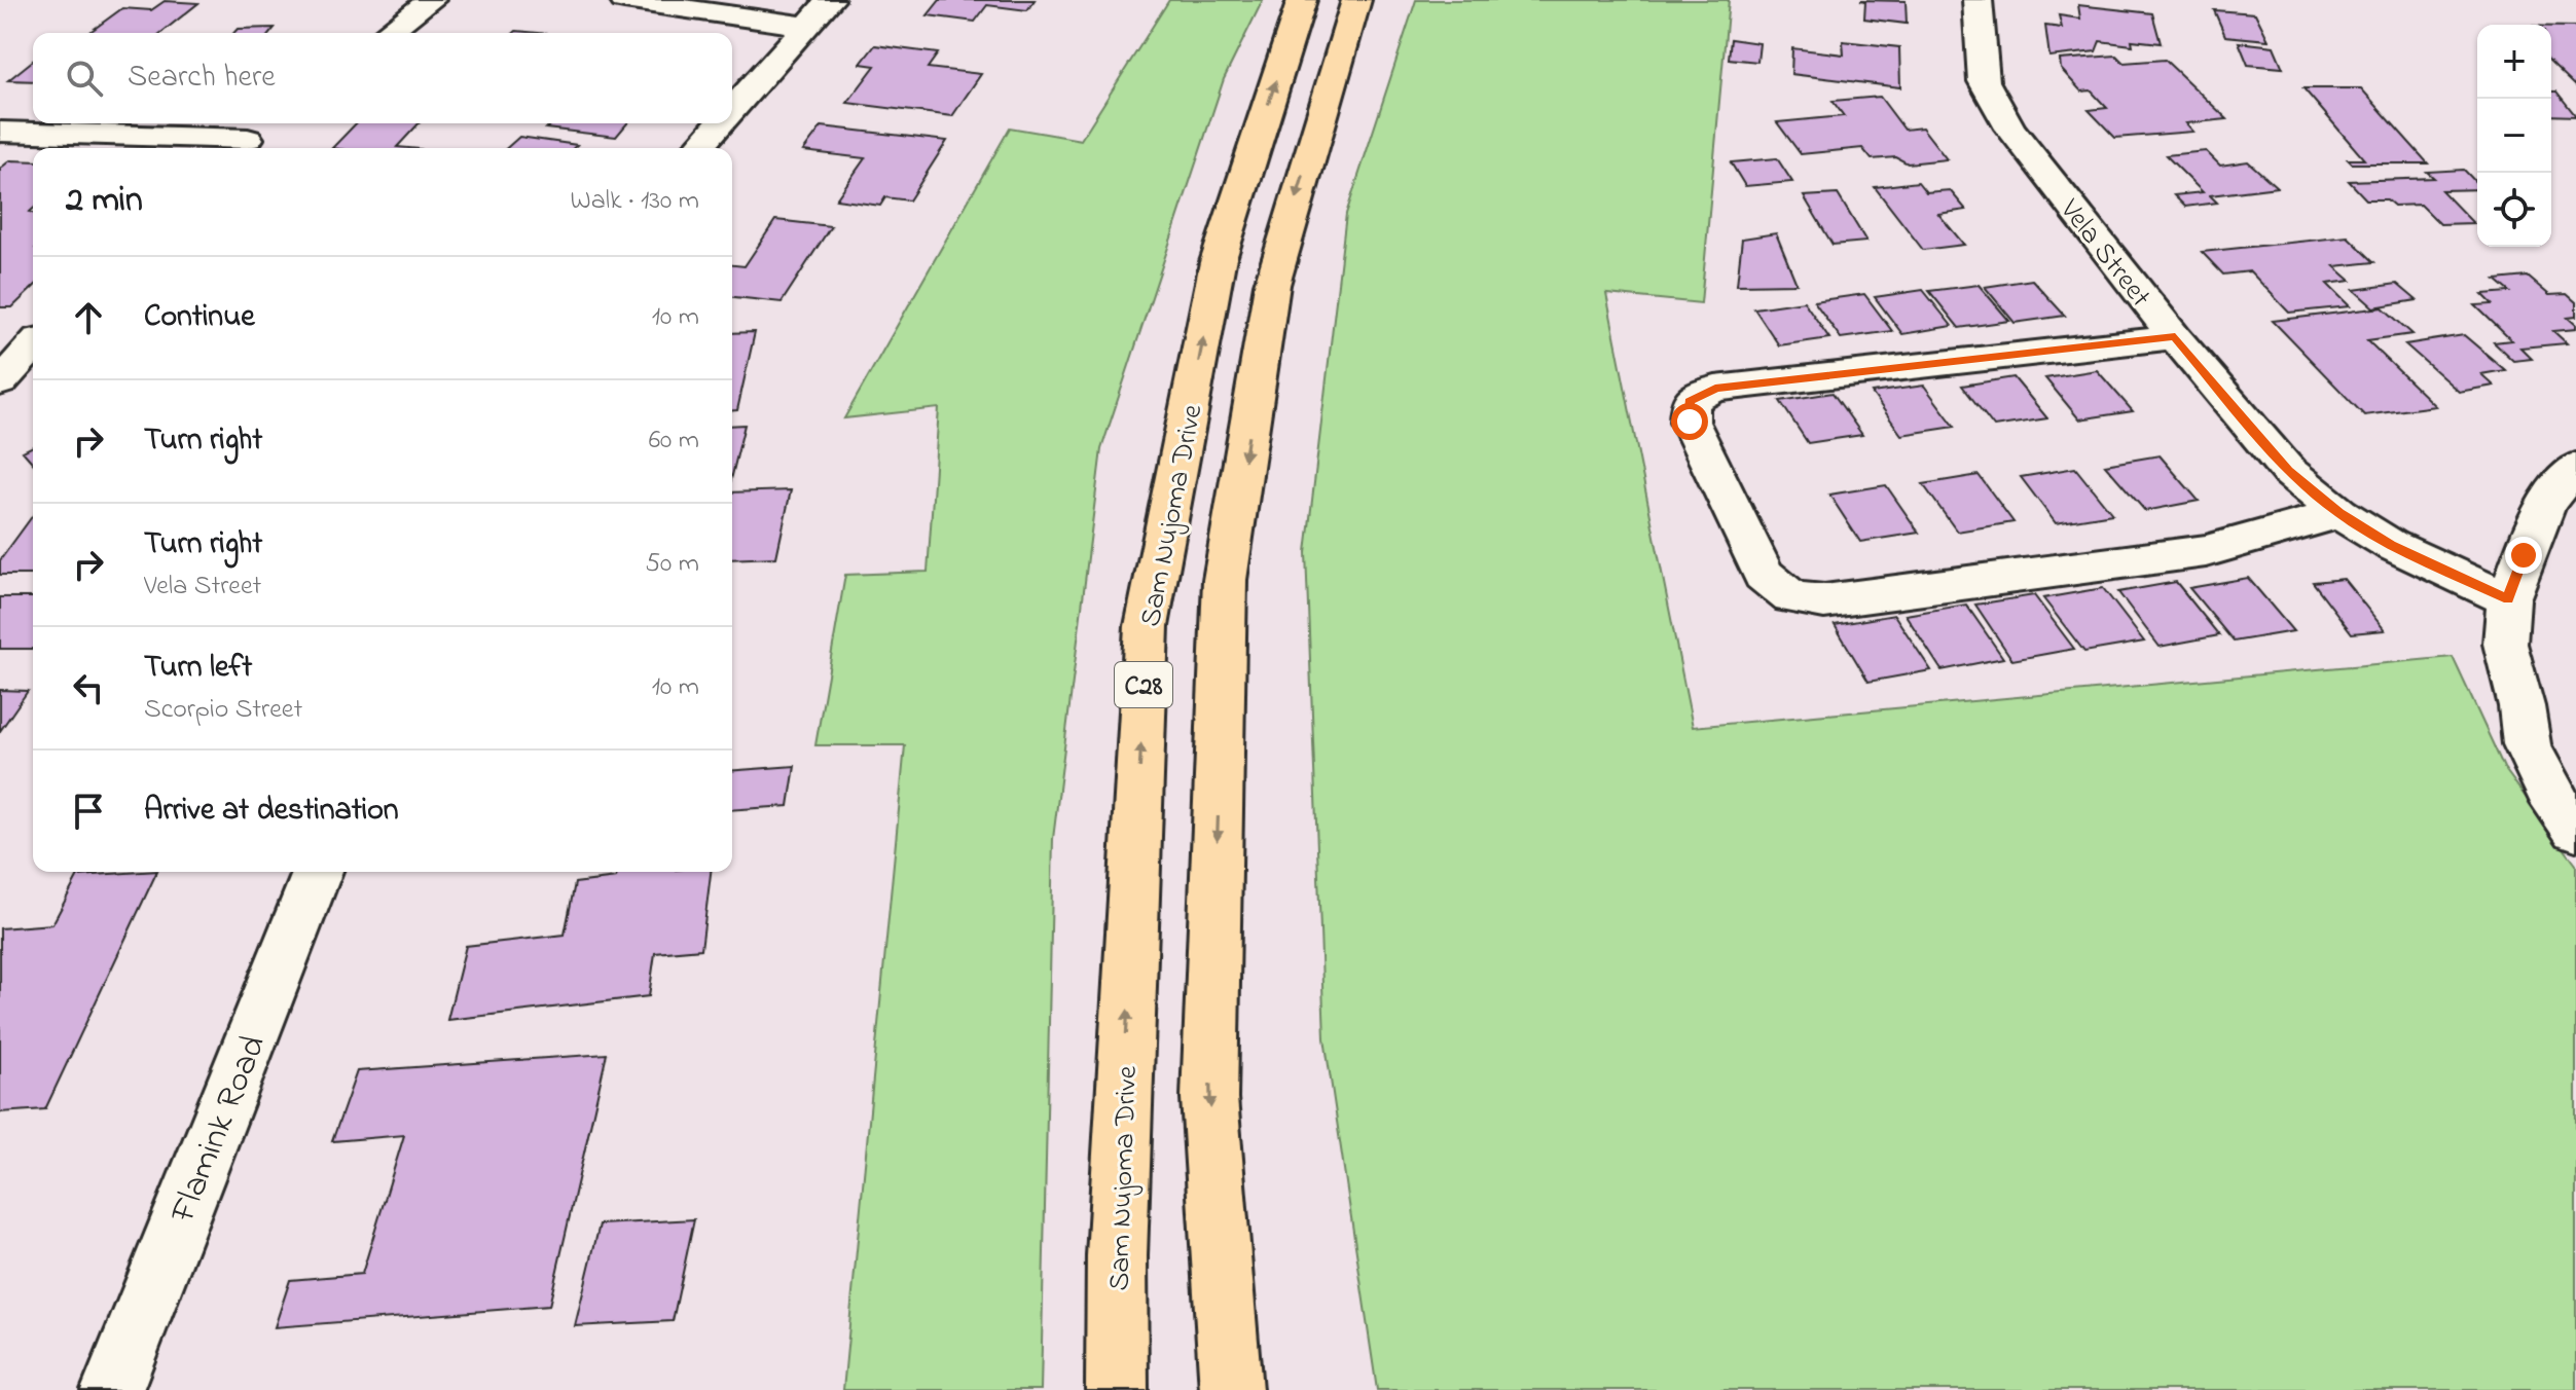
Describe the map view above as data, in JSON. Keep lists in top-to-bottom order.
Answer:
{
  "streets": {
    "highway": ["Sam Nujoma Drive", "C28"],
    "street": ["Vela Street", "Flamink Road"]
  },
  "page": {
    "map_buttons": ["+", "−"],
    "search": "Search here",
    "heading": ["2 min", "Walk · 130 m"],
    "list": [
      ["Continue", "10 m"],
      ["Turn right", "60 m"],
      ["Turn right", "Vela Street", "50 m"],
      ["Turn left", "Scorpio Street", "10 m"],
      "Arrive at destination"
    ]
  }
}
